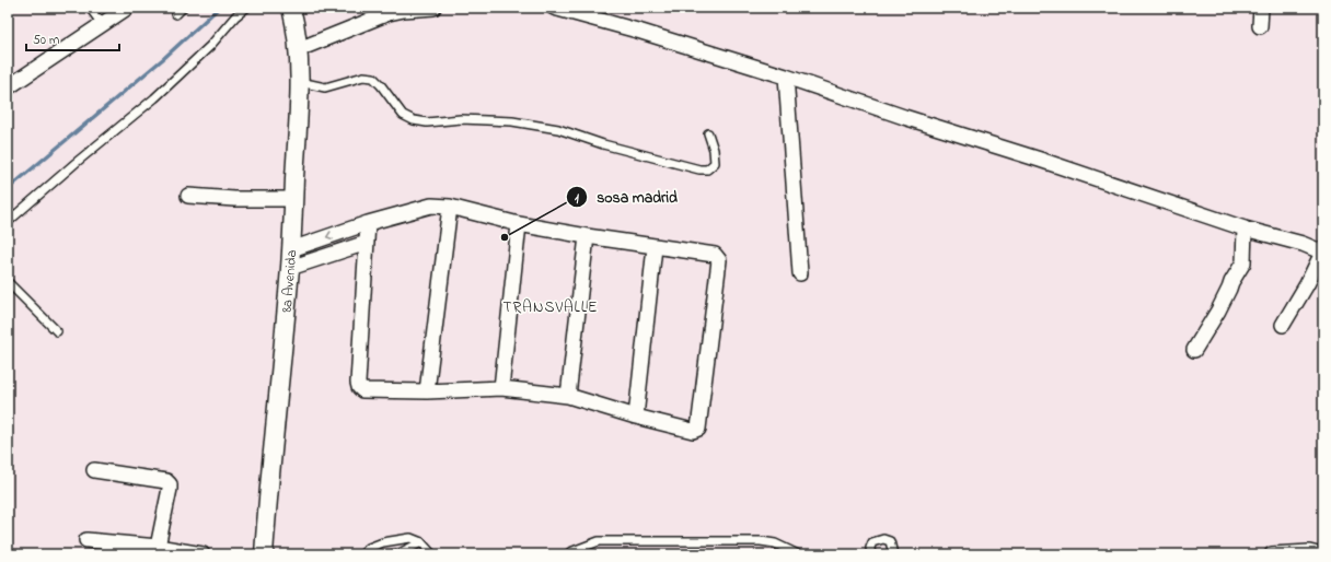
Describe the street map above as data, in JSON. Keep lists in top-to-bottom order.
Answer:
{
  "streets": {
    "street": ["8a Avenida"]
  },
  "districts": ["TRANSVALLE"],
  "places": ["sosa madrid"],
  "scale_bar": "50 m"
}
